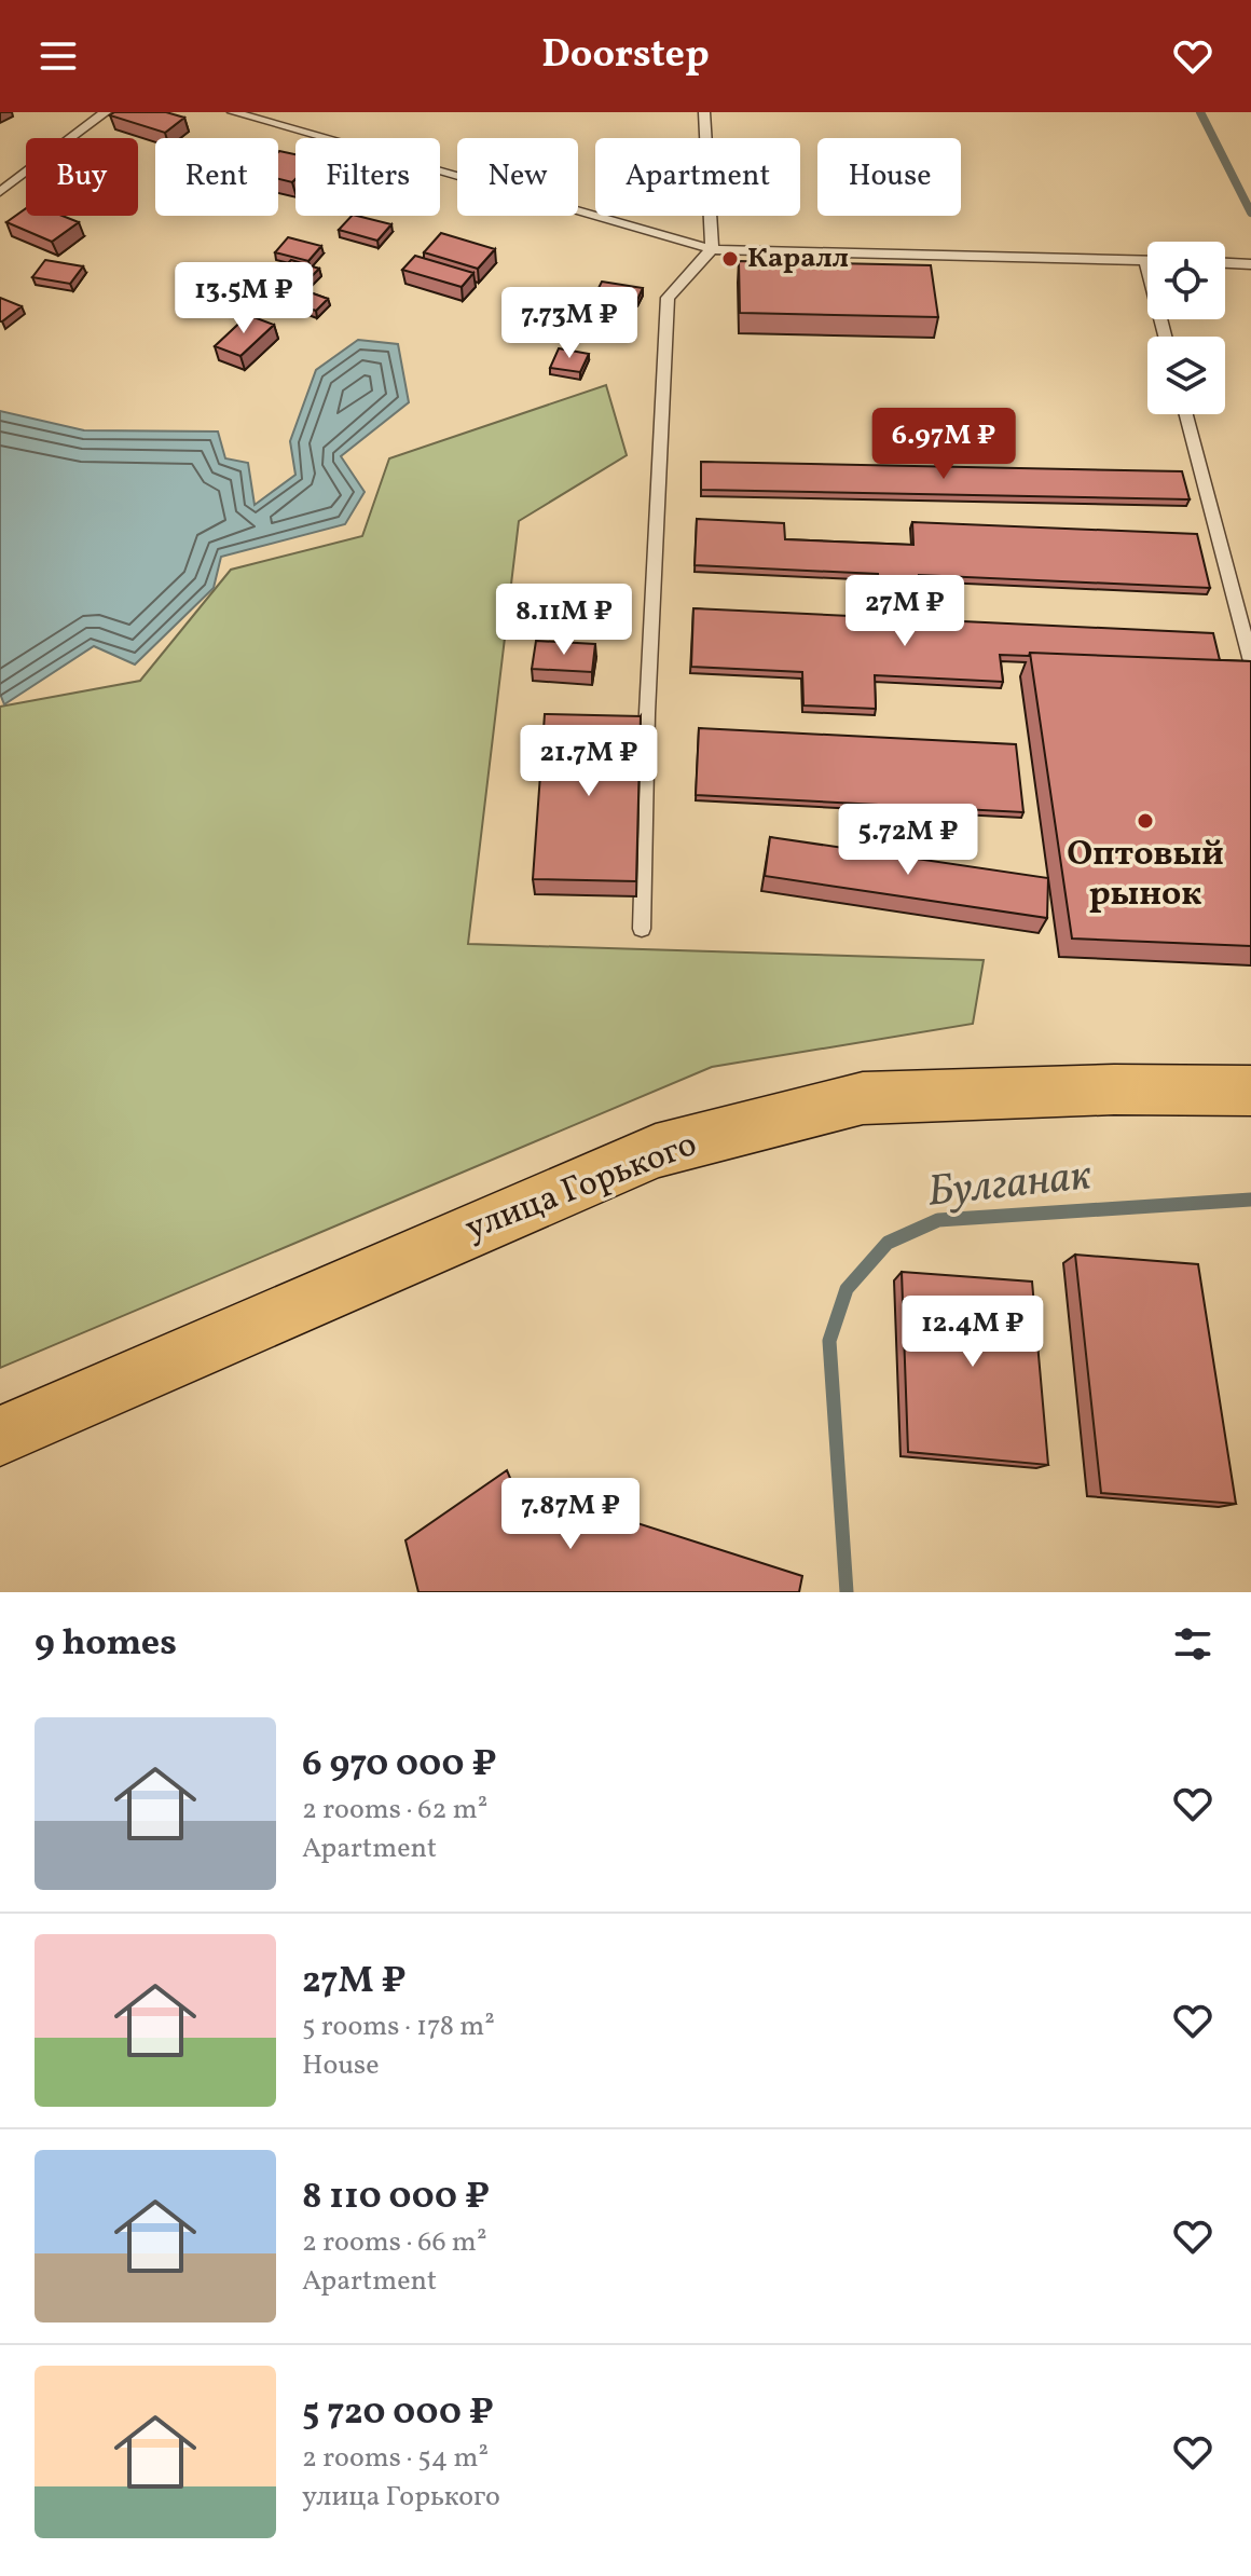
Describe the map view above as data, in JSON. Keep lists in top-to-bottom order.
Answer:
{
  "streets": {
    "main road": ["улица Горького"]
  },
  "water": ["Булганак"],
  "places": ["Каралл", "Оптовый рынок"],
  "page": {
    "header": "Doorstep",
    "chip": [
      "Buy",
      "Rent",
      "Filters",
      "New",
      "Apartment",
      "House"
    ],
    "price": [
      "13.5M ₽",
      "7.73M ₽",
      "6.97M ₽",
      "27M ₽",
      "8.11M ₽",
      "21.7M ₽",
      "5.72M ₽",
      "12.4M ₽",
      "7.87M ₽"
    ],
    "heading": "9 homes",
    "list": [
      {
        "name": "6 970 000 ₽",
        "note": "2 rooms · 62 m² · Apartment"
      },
      {
        "name": "27M ₽",
        "note": "5 rooms · 178 m² · House"
      },
      {
        "name": "8 110 000 ₽",
        "note": "2 rooms · 66 m² · Apartment"
      },
      {
        "name": "5 720 000 ₽",
        "note": "2 rooms · 54 m² · улица Горького"
      }
    ]
  }
}
